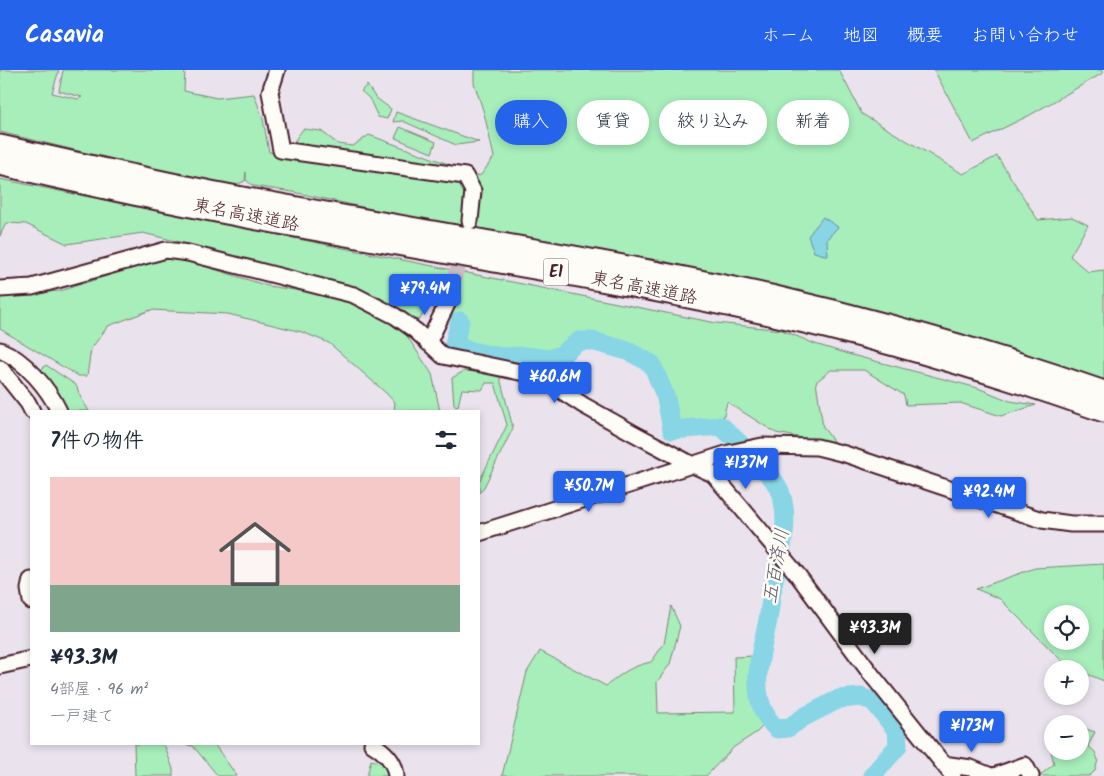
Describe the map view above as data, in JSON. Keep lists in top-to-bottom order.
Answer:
{
  "streets": {
    "highway": ["東名高速道路", "E1"]
  },
  "water": ["五百済川"],
  "page": {
    "header": "Casavia",
    "nav": [
      "ホーム",
      "地図",
      "概要",
      "お問い合わせ"
    ],
    "chip": [
      "購入",
      "賃貸",
      "絞り込み",
      "新着"
    ],
    "price": [
      "¥79.4M",
      "¥60.6M",
      "¥137M",
      "¥50.7M",
      "¥92.4M",
      "¥93.3M",
      "¥173M"
    ],
    "heading": "7件の物件",
    "list": [
      {
        "name": "¥93.3M",
        "note": "4部屋 · 96 m² · 一戸建て"
      }
    ],
    "map_buttons": ["+", "−"]
  }
}
